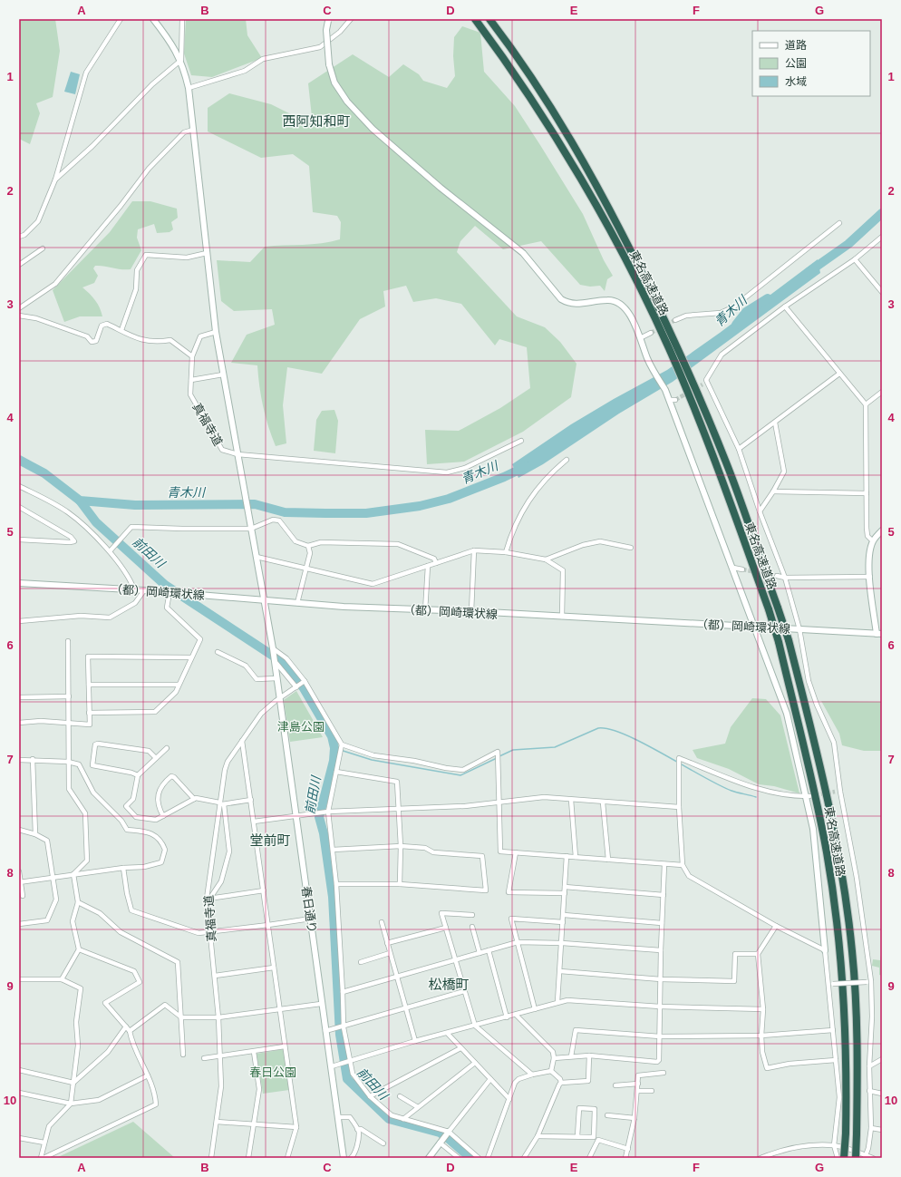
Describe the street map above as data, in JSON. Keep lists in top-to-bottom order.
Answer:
{
  "streets": {
    "highway": ["東名高速道路"],
    "street": ["真福寺道", "（都）岡崎環状線", "春日通り"]
  },
  "crossings": [
    ["真福寺道", "春日通り"]
  ],
  "districts": ["西阿知和町", "堂前町", "松橋町"],
  "water": ["青木川", "前田川"],
  "parks": ["津島公園", "春日公園"],
  "legend": ["道路", "公園", "水域"],
  "grid": {
    "columns": [
      "A",
      "B",
      "C",
      "D",
      "E",
      "F",
      "G"
    ],
    "rows": [
      "1",
      "2",
      "3",
      "4",
      "5",
      "6",
      "7",
      "8",
      "9",
      "10"
    ]
  }
}
